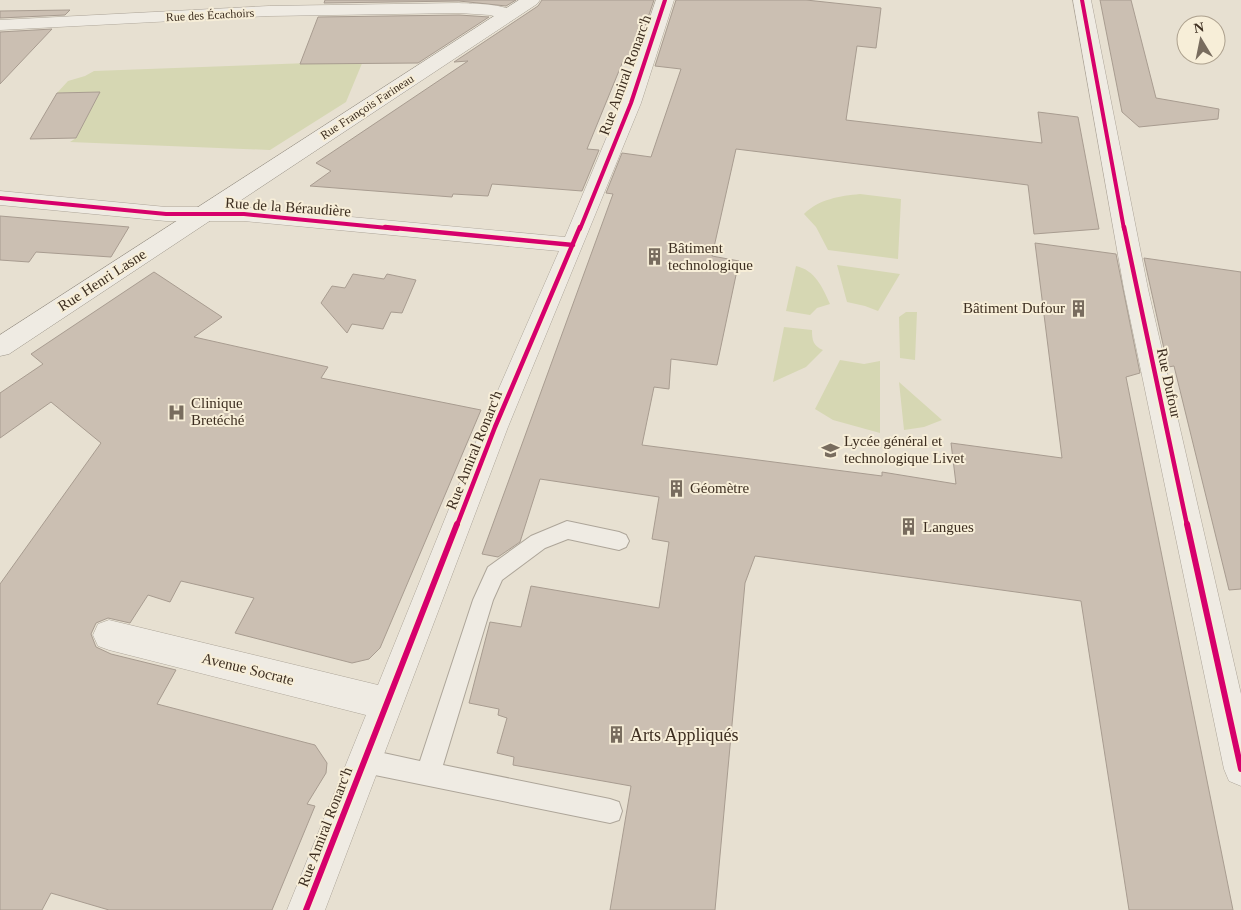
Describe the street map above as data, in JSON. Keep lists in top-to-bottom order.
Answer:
{
  "streets": {
    "street": [
      "Rue des Écachoirs",
      "Rue Amiral Ronarc'h",
      "Rue François Farineau",
      "Rue de la Béraudière",
      "Rue Henri Lasne",
      "Rue Dufour",
      "Avenue Socrate"
    ]
  },
  "crossings": [
    ["Rue des Écachoirs", "Rue François Farineau"],
    ["Rue Amiral Ronarc'h", "Rue de la Béraudière"],
    ["Rue Amiral Ronarc'h", "Avenue Socrate"],
    ["Rue François Farineau", "Rue de la Béraudière"],
    ["Rue François Farineau", "Rue Henri Lasne"],
    ["Rue de la Béraudière", "Rue Henri Lasne"]
  ],
  "places": {
    "building": [
      "Bâtiment technologique",
      "Bâtiment Dufour",
      "Géomètre",
      "Langues",
      "Arts Appliqués"
    ],
    "hospital": ["Clinique Bretéché"],
    "school or university": ["Lycée général et technologique Livet"]
  },
  "north": "top"
}
